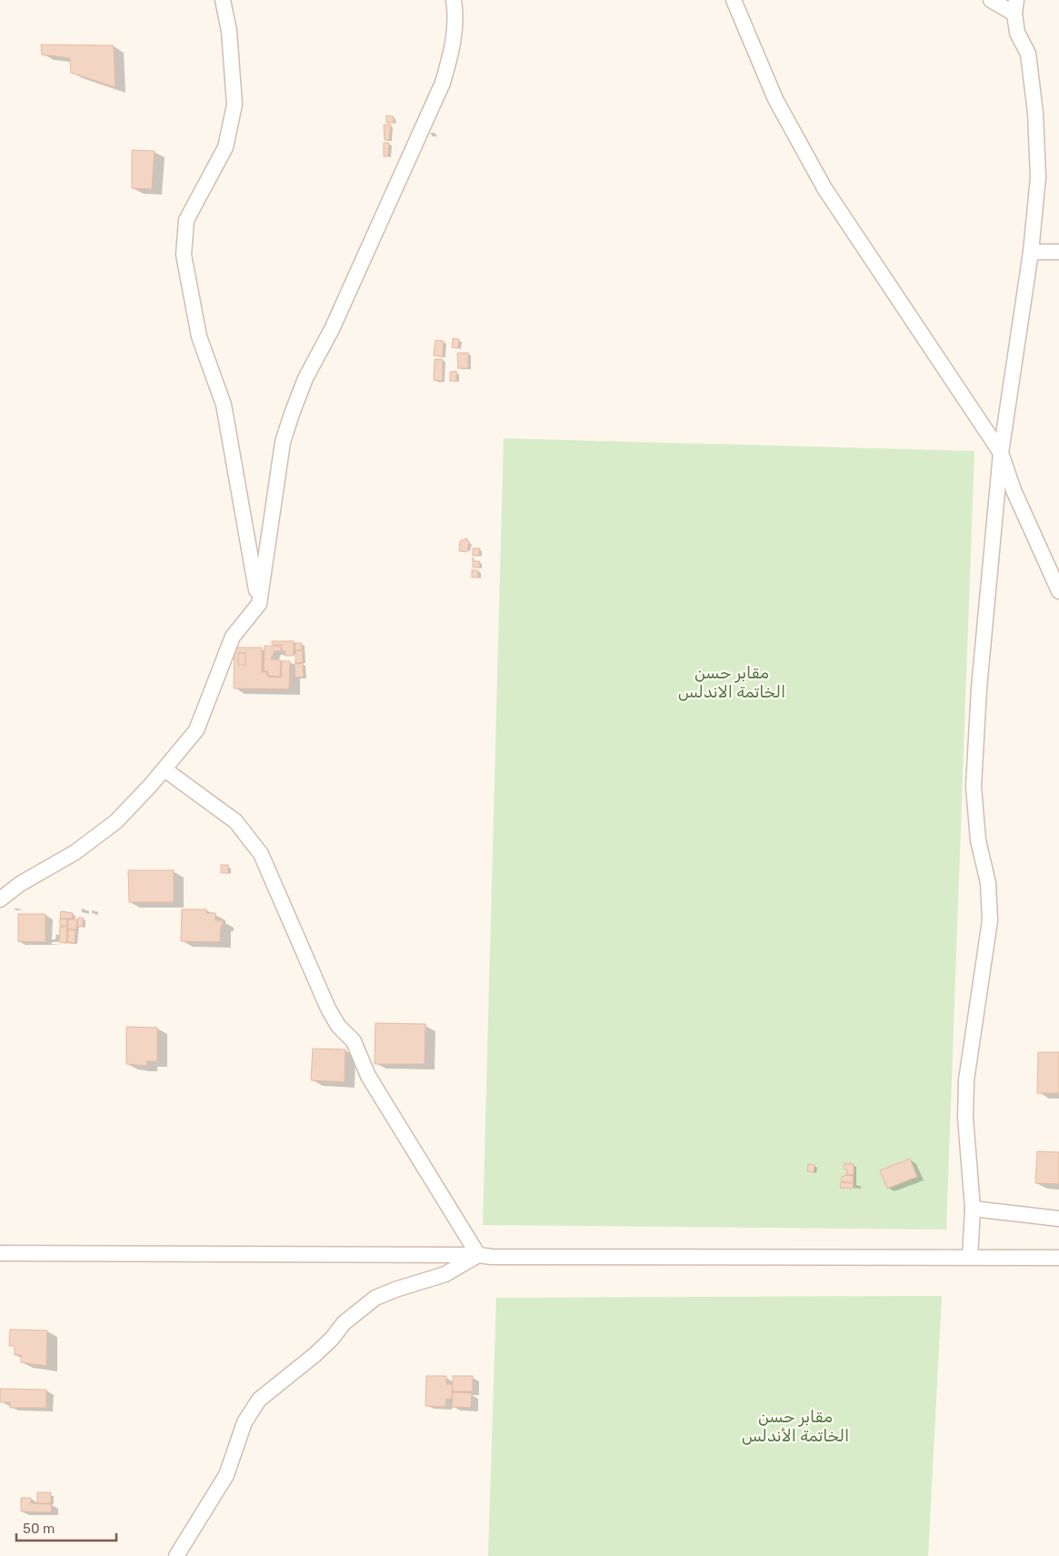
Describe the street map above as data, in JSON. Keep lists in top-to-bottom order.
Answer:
{
  "parks": ["مقابر حسن الخاتمة الاندلس", "مقابر حسن الخاتمة الأندلس"],
  "scale_bar": "50 m"
}
